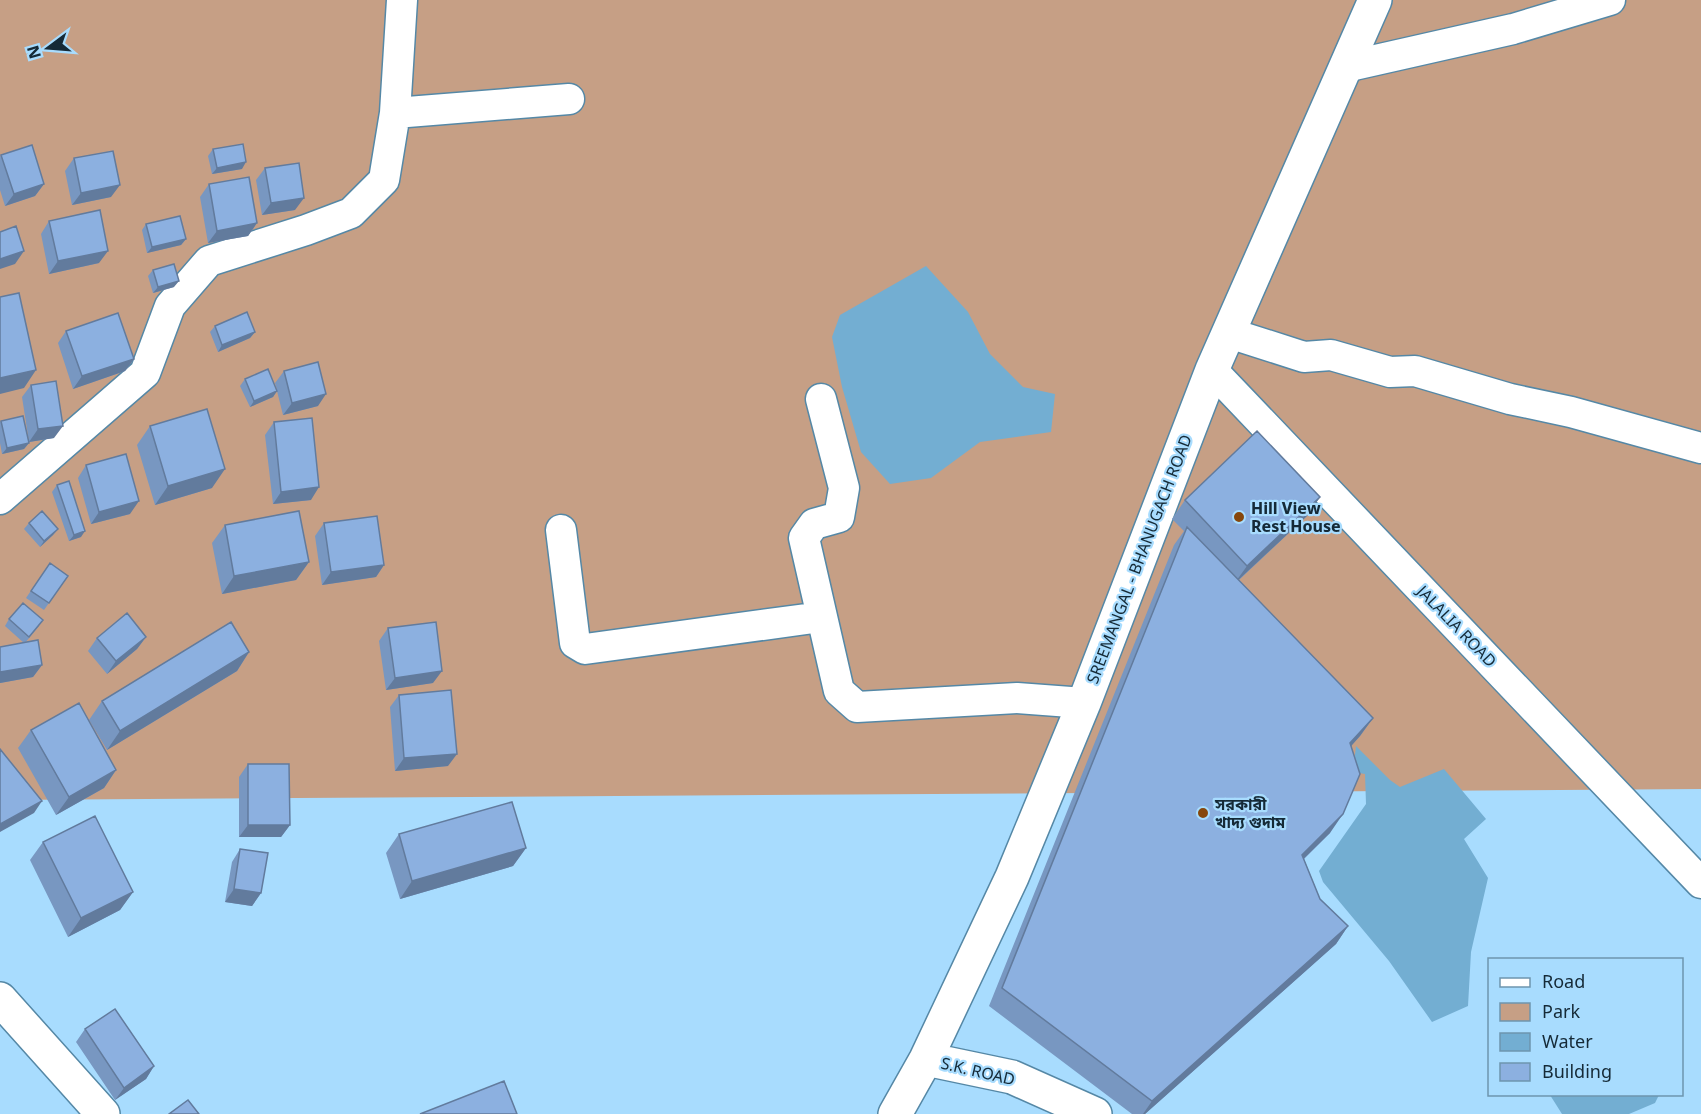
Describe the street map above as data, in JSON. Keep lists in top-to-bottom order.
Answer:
{
  "streets": {
    "main road": ["SREEMANGAL - BHANUGACH ROAD", "S.K. ROAD"],
    "street": ["JALALIA ROAD"]
  },
  "crossings": [
    ["SREEMANGAL - BHANUGACH ROAD", "JALALIA ROAD"],
    ["SREEMANGAL - BHANUGACH ROAD", "S.K. ROAD"]
  ],
  "places": ["Hill View Rest House", "সরকারী খাদ্য গুদাম"],
  "legend": [
    "Road",
    "Park",
    "Water",
    "Building"
  ],
  "north": "left"
}
